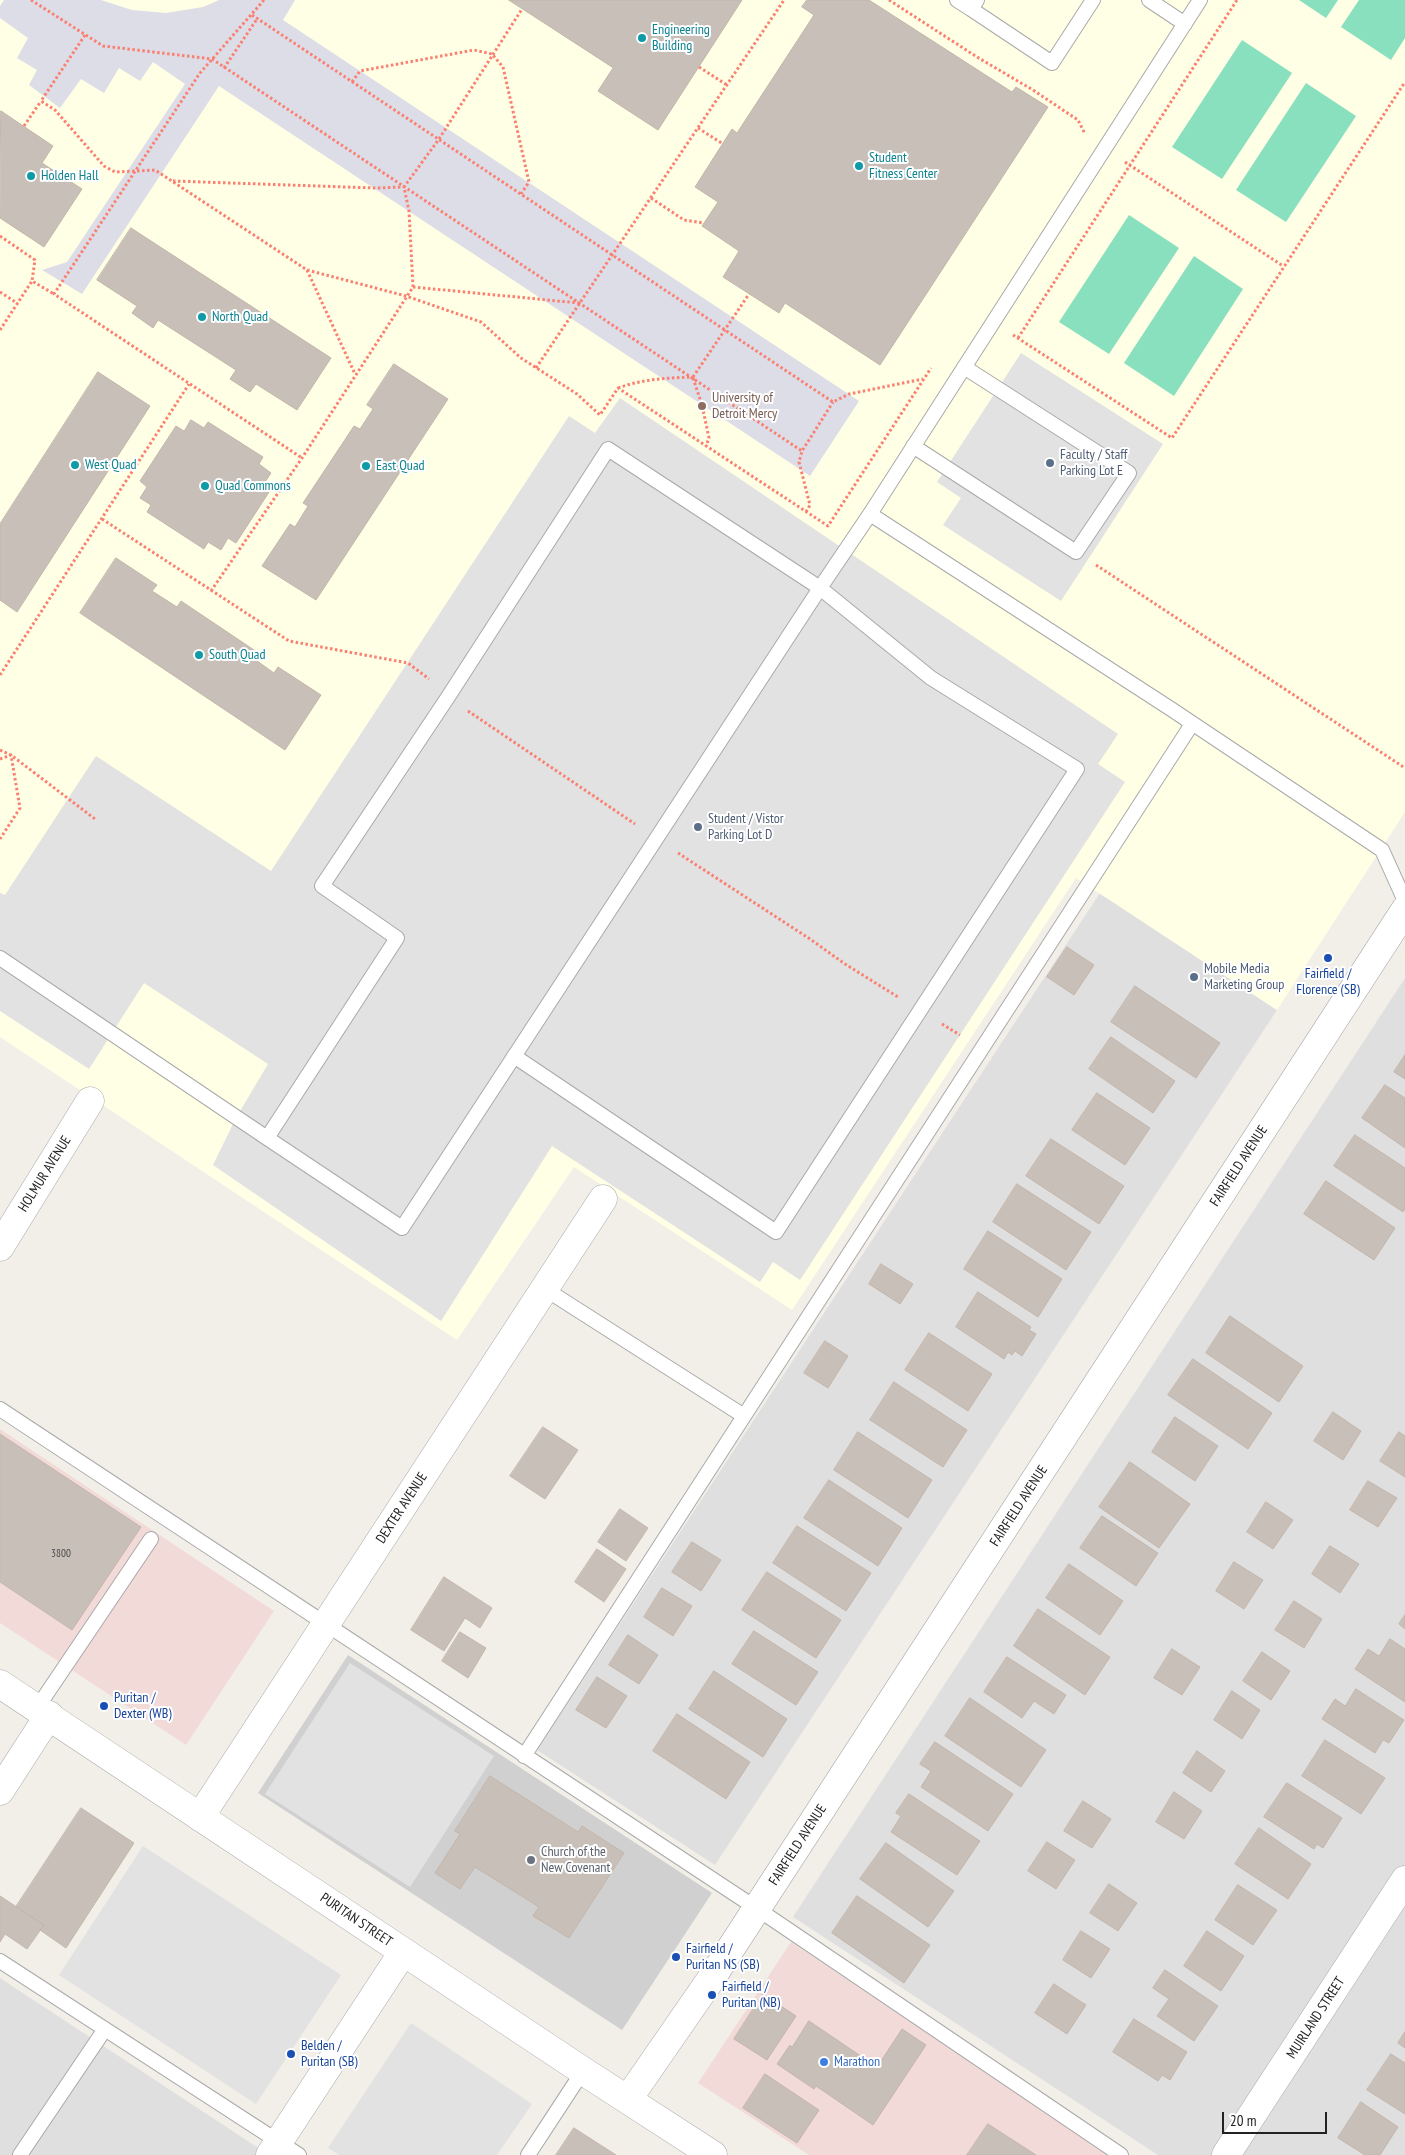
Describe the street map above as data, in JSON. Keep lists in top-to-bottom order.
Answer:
{
  "streets": {
    "street": [
      "FAIRFIELD AVENUE",
      "HOLMUR AVENUE",
      "DEXTER AVENUE",
      "PURITAN STREET",
      "MUIRLAND STREET"
    ]
  },
  "crossings": [
    ["FAIRFIELD AVENUE", "PURITAN STREET"],
    ["DEXTER AVENUE", "PURITAN STREET"]
  ],
  "places": [
    "Engineering Building",
    "Student Fitness Center",
    "Holden Hall",
    "North Quad",
    "University of Detroit Mercy",
    "Faculty / Staff Parking Lot E",
    "West Quad",
    "East Quad",
    "Quad Commons",
    "South Quad",
    "Student / Vistor Parking Lot D",
    "Fairfield / Florence (SB)",
    "Mobile Media Marketing Group",
    "Puritan / Dexter (WB)",
    "Church of the New Covenant",
    "Fairfield / Puritan NS (SB)",
    "Fairfield / Puritan (NB)",
    "Belden / Puritan (SB)",
    "Marathon"
  ],
  "house_numbers": ["3800"],
  "scale_bar": "20 m"
}
